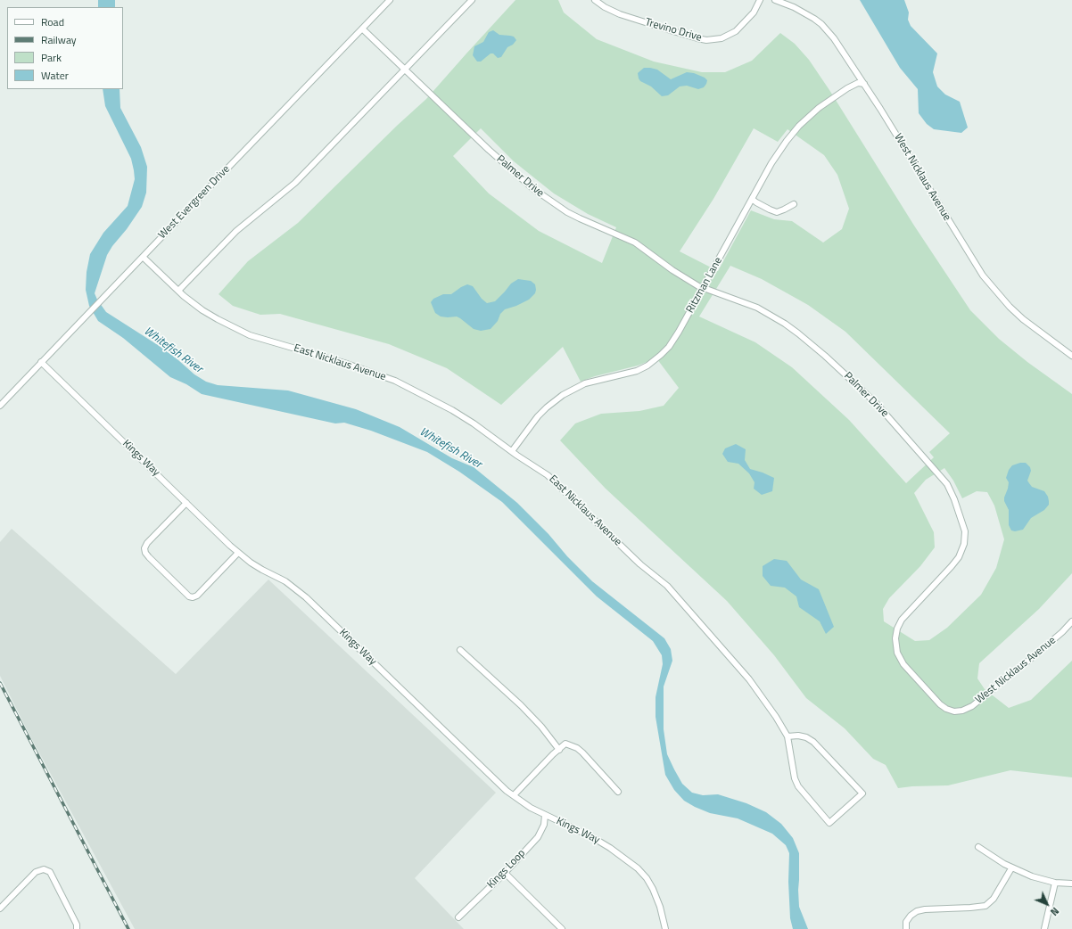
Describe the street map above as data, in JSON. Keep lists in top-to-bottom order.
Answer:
{
  "streets": {
    "street": [
      "Trevino Drive",
      "Palmer Drive",
      "West Nicklaus Avenue",
      "West Evergreen Drive",
      "Ritzman Lane",
      "East Nicklaus Avenue",
      "Kings Way",
      "Kings Loop"
    ]
  },
  "crossings": [
    ["Palmer Drive", "West Nicklaus Avenue"],
    ["Palmer Drive", "West Evergreen Drive"],
    ["Palmer Drive", "Ritzman Lane"],
    ["West Nicklaus Avenue", "Ritzman Lane"],
    ["West Evergreen Drive", "East Nicklaus Avenue"],
    ["West Evergreen Drive", "Kings Way"],
    ["Ritzman Lane", "East Nicklaus Avenue"],
    ["Kings Way", "Kings Loop"]
  ],
  "water": ["Whitefish River"],
  "legend": [
    "Road",
    "Railway",
    "Park",
    "Water"
  ],
  "north": "bottom right"
}
